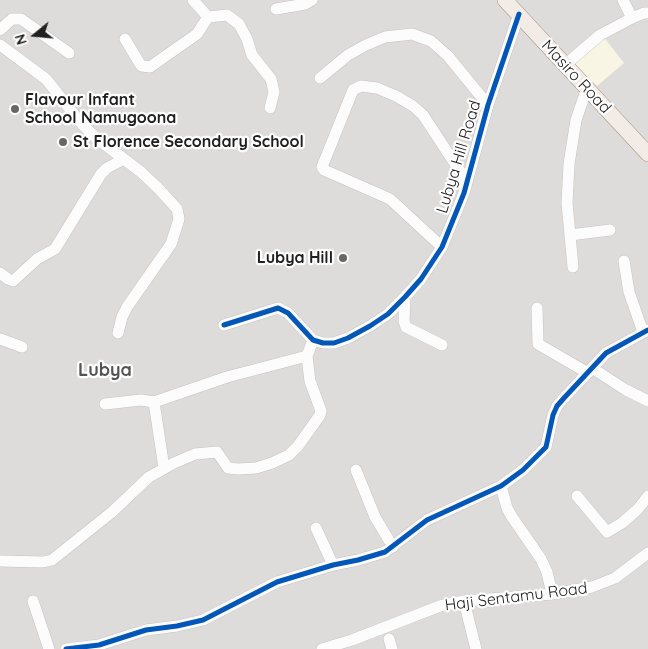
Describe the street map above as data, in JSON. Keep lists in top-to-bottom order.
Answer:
{
  "streets": {
    "main road": ["Masiro Road"],
    "street": ["Lubya Hill Road", "Haji Sentamu Road"]
  },
  "crossings": [
    ["Masiro Road", "Lubya Hill Road"]
  ],
  "districts": ["Lubya"],
  "places": ["Flavour Infant School Namugoona", "St Florence Secondary School", "Lubya Hill"],
  "north": "left"
}
